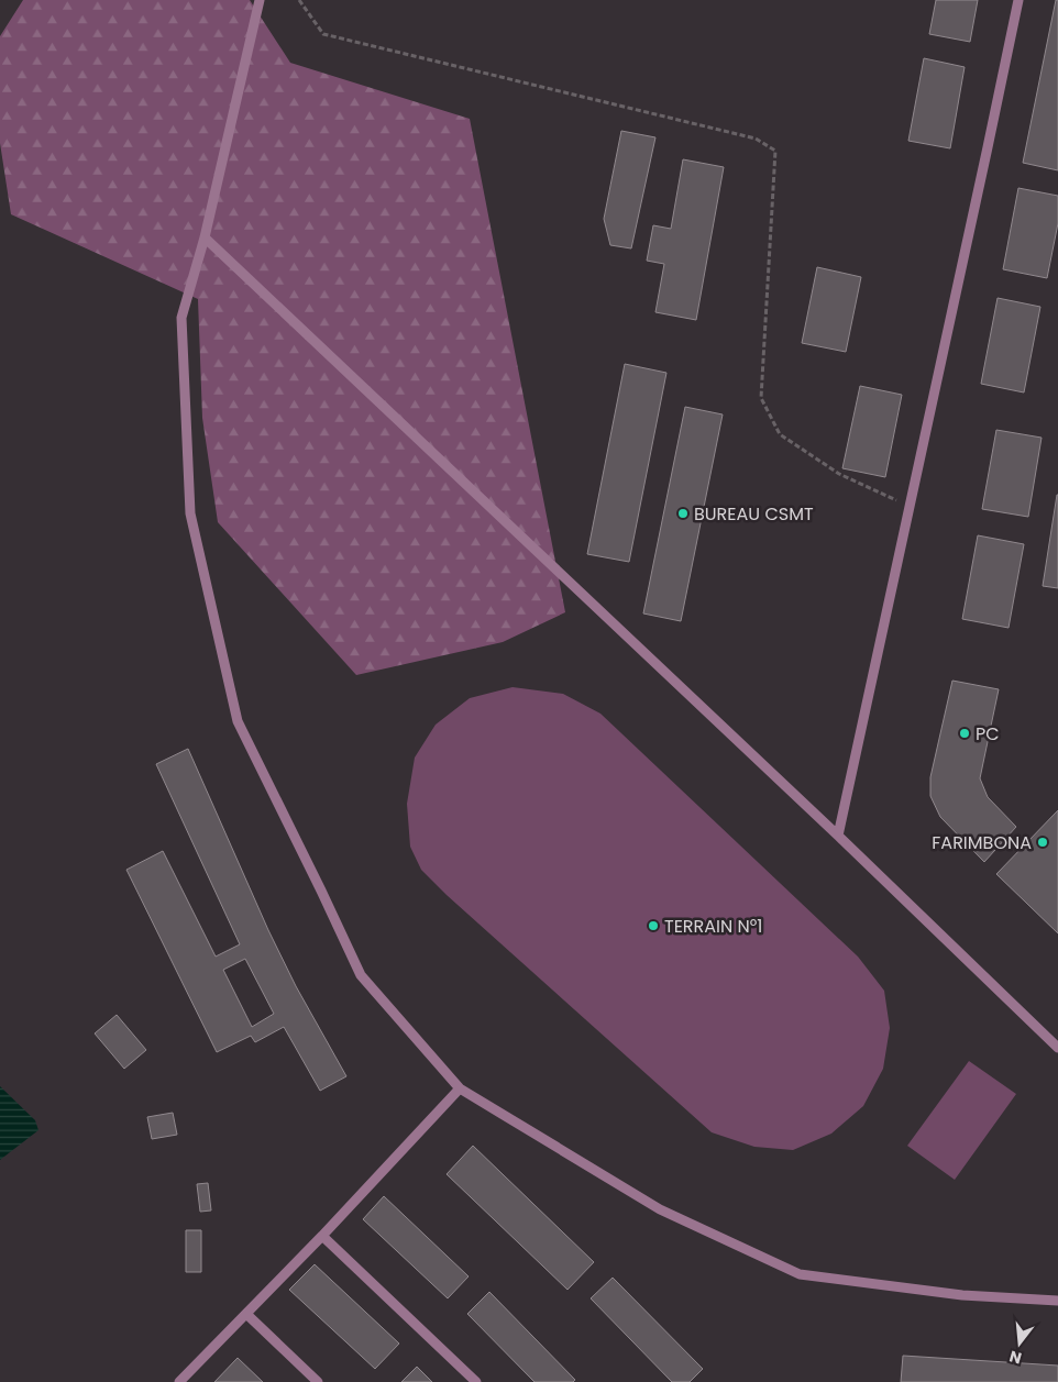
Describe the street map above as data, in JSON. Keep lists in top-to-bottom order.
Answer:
{
  "places": [
    "BUREAU CSMT",
    "PC",
    "FARIMBONA",
    "TERRAIN N°1"
  ],
  "north": "bottom"
}
